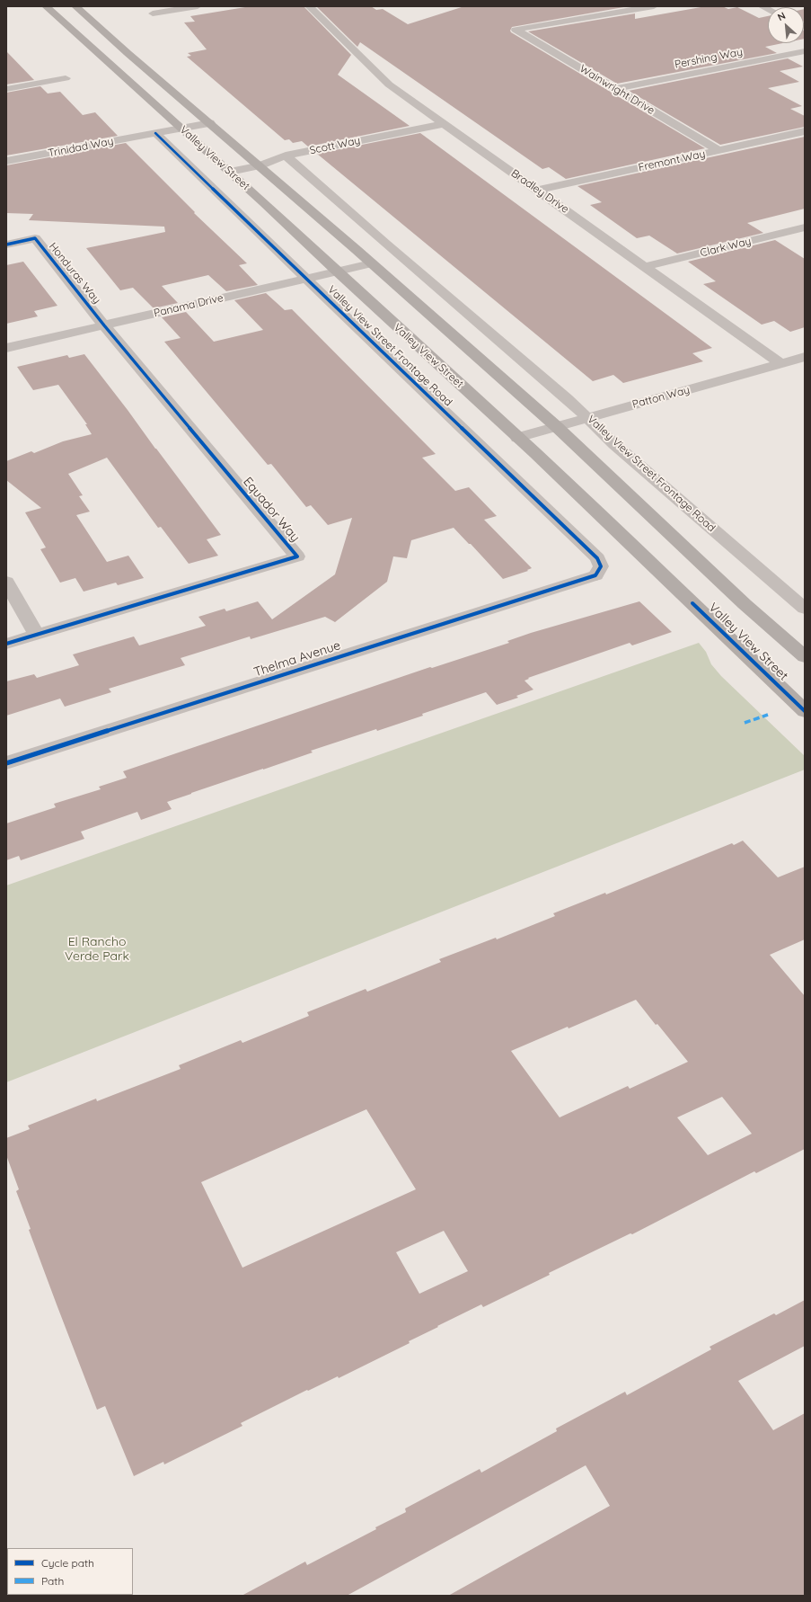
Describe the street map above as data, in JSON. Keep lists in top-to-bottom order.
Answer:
{
  "streets": {
    "main road": ["Valley View Street"],
    "street": [
      "Pershing Way",
      "Wainwright Drive",
      "Scott Way",
      "Trinidad Way",
      "Fremont Way",
      "Bradley Drive",
      "Clark Way",
      "Honduras Way",
      "Panama Drive",
      "Valley View Street Frontage Road",
      "Patton Way",
      "Equador Way",
      "Thelma Avenue"
    ]
  },
  "crossings": [
    ["Pershing Way", "Wainwright Drive"],
    ["Wainwright Drive", "Fremont Way"],
    ["Scott Way", "Valley View Street"],
    ["Scott Way", "Bradley Drive"],
    ["Scott Way", "Valley View Street Frontage Road"],
    ["Trinidad Way", "Valley View Street"],
    ["Trinidad Way", "Valley View Street Frontage Road"],
    ["Valley View Street", "Panama Drive"],
    ["Valley View Street", "Patton Way"],
    ["Fremont Way", "Bradley Drive"],
    ["Bradley Drive", "Clark Way"],
    ["Bradley Drive", "Patton Way"],
    ["Honduras Way", "Panama Drive"],
    ["Honduras Way", "Equador Way"],
    ["Panama Drive", "Valley View Street Frontage Road"],
    ["Panama Drive", "Equador Way"],
    ["Valley View Street Frontage Road", "Patton Way"],
    ["Valley View Street Frontage Road", "Thelma Avenue"]
  ],
  "parks": ["El Rancho Verde Park"],
  "legend": ["Cycle path", "Path"],
  "north": "top left"
}
